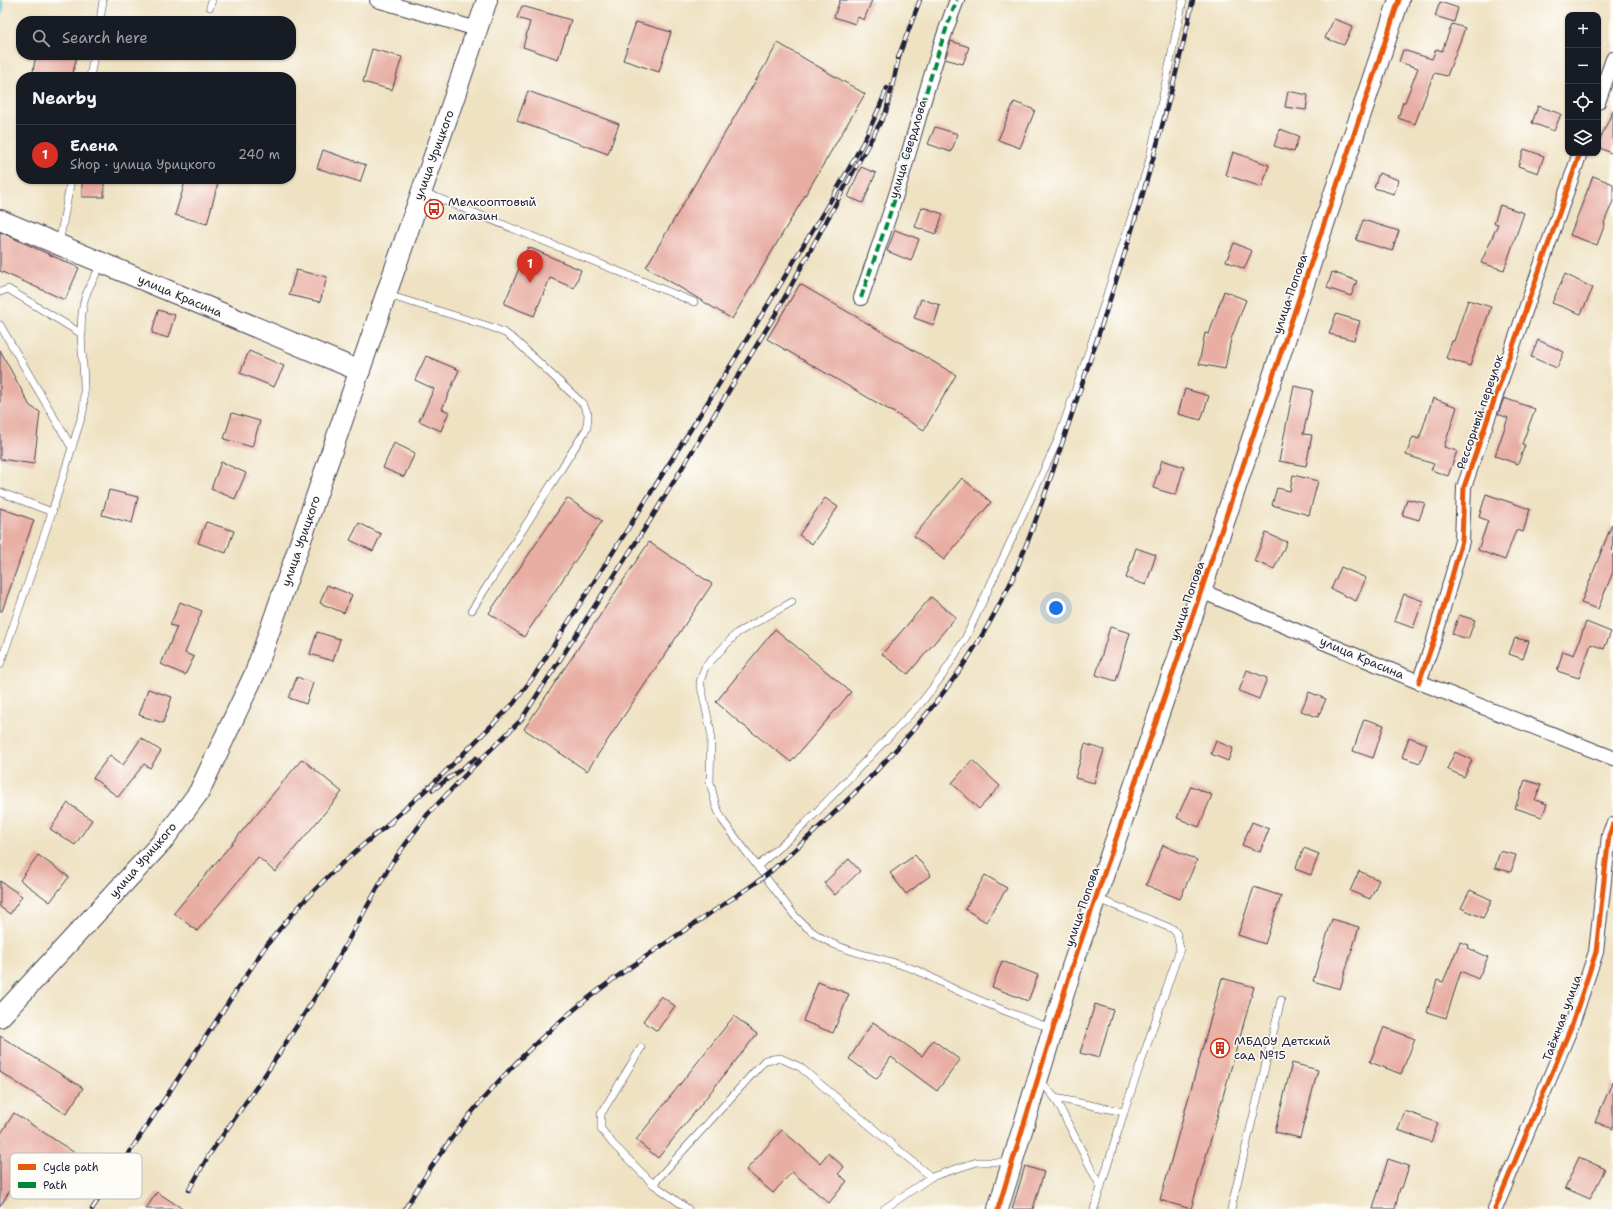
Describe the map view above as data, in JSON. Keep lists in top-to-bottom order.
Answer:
{
  "streets": {
    "street": [
      "улица Свердлова",
      "улица Урицкого",
      "улица Попова",
      "улица Красина",
      "Рессорный переулок",
      "Таёжная улица"
    ]
  },
  "crossings": [
    ["улица Урицкого", "улица Красина"],
    ["улица Попова", "улица Красина"],
    ["улица Красина", "Рессорный переулок"]
  ],
  "places": {
    "bus stop": ["Мелкооптовый магазин"],
    "building": ["МБДОУ Детский сад №15"]
  },
  "legend": ["Cycle path", "Path"],
  "page": {
    "map_buttons": ["+", "−"],
    "search": "Search here",
    "heading": "Nearby",
    "list": [
      {
        "mark": "1",
        "name": "Елена",
        "note": "Shop · улица Урицкого",
        "value": "240 m"
      }
    ],
    "pins": "1"
  }
}
